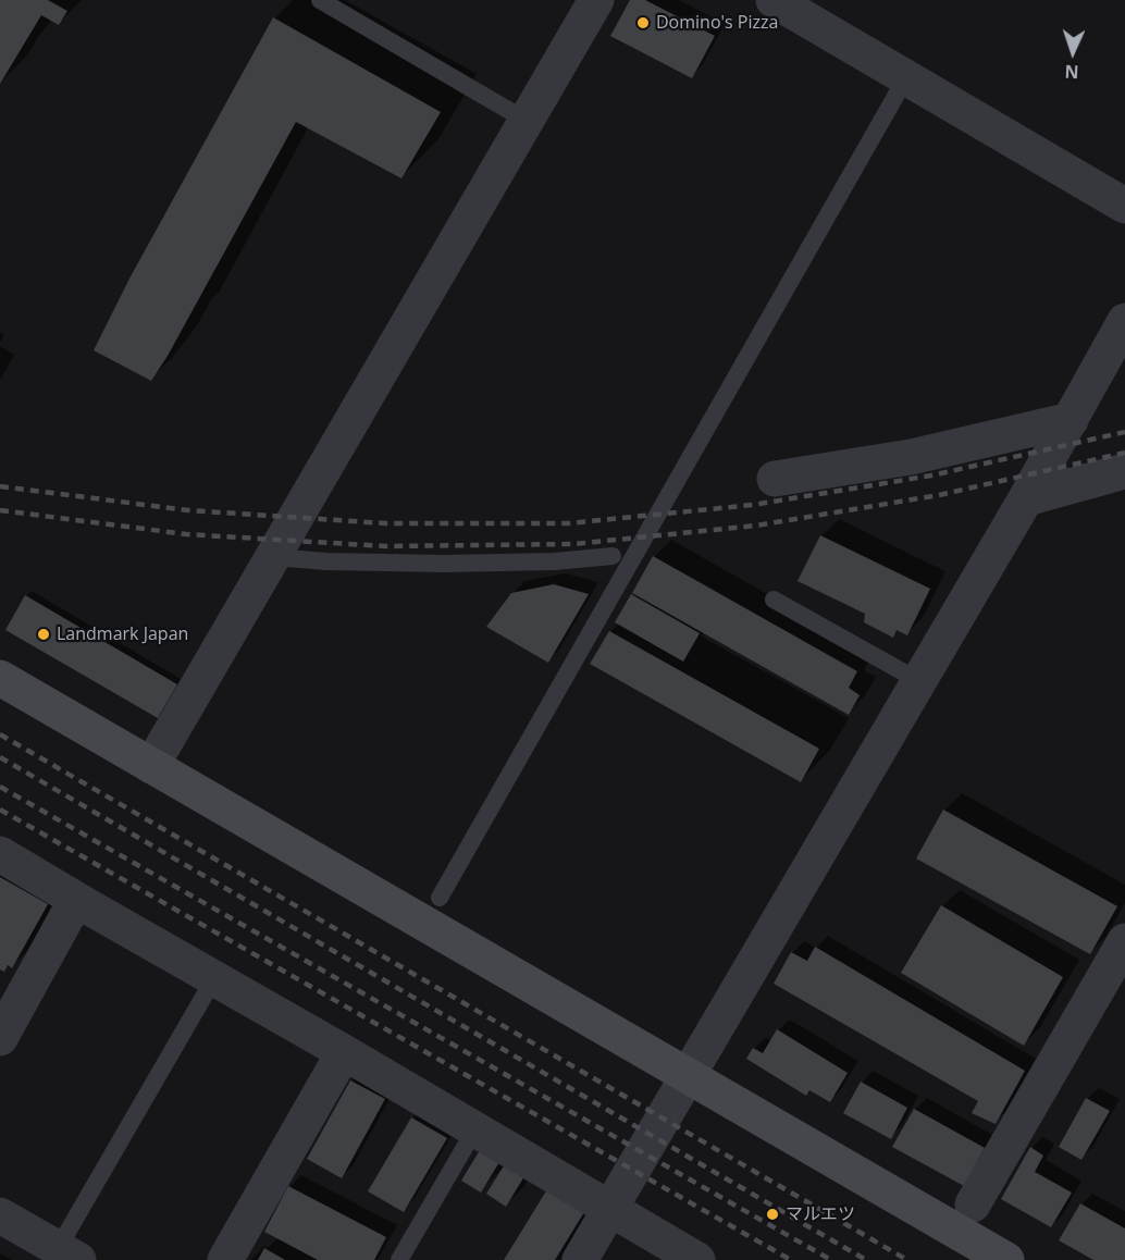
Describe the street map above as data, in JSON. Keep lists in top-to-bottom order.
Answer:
{
  "places": ["Domino's Pizza", "Landmark Japan", "マルエツ"],
  "north": "bottom"
}
